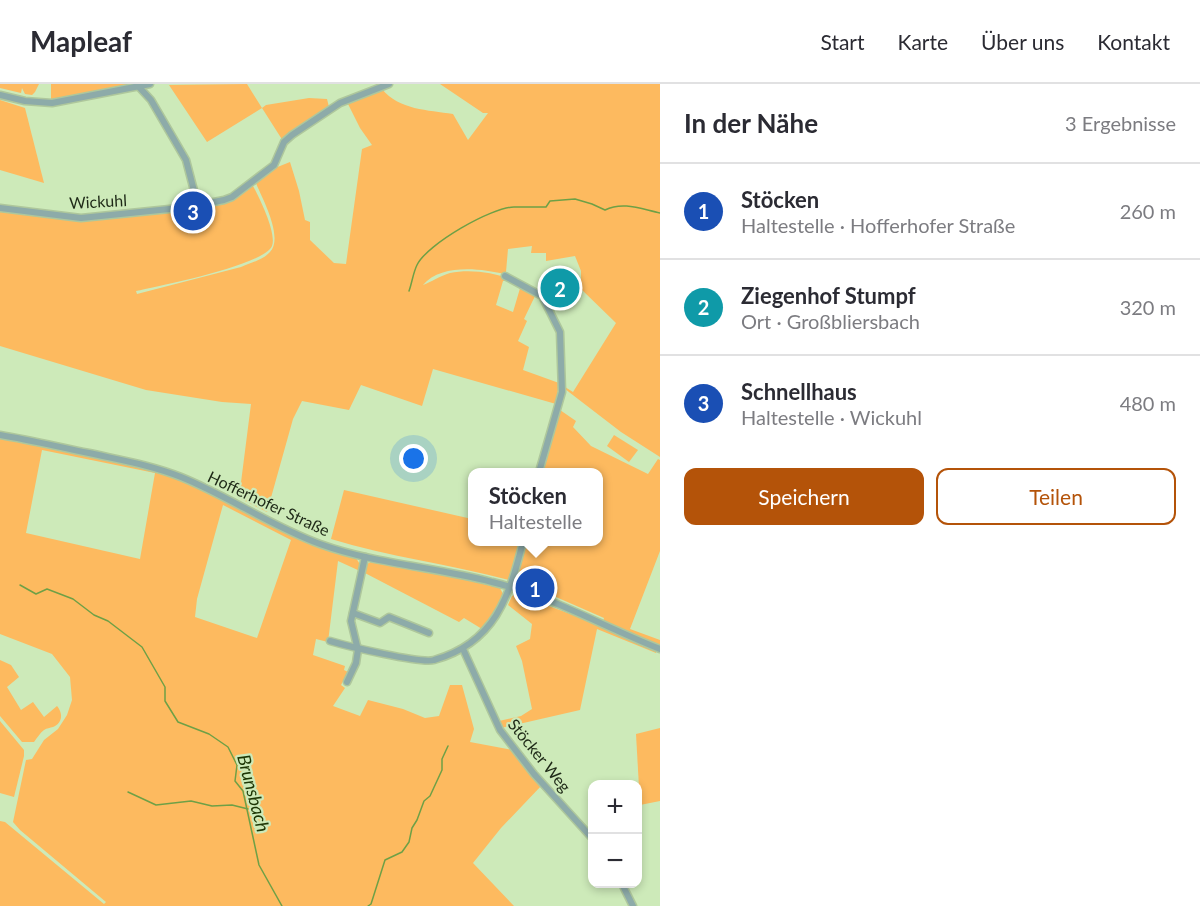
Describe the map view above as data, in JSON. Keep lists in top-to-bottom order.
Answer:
{
  "streets": {
    "street": ["Wickuhl", "Hofferhofer Straße", "Stöcker Weg"]
  },
  "water": ["Brunsbach"],
  "page": {
    "header": "Mapleaf",
    "nav": [
      "Start",
      "Karte",
      "Über uns",
      "Kontakt"
    ],
    "heading": ["In der Nähe", "3 Ergebnisse"],
    "list": [
      {
        "mark": "1",
        "name": "Stöcken",
        "note": "Haltestelle · Hofferhofer Straße",
        "value": "260 m"
      },
      {
        "mark": "2",
        "name": "Ziegenhof Stumpf",
        "note": "Ort · Großbliersbach",
        "value": "320 m"
      },
      {
        "mark": "3",
        "name": "Schnellhaus",
        "note": "Haltestelle · Wickuhl",
        "value": "480 m"
      }
    ],
    "pins": ["3", "2", "1"],
    "buttons": ["Speichern", "Teilen"],
    "popup": ["Stöcken", "Haltestelle"],
    "map_buttons": ["+", "−"]
  }
}
